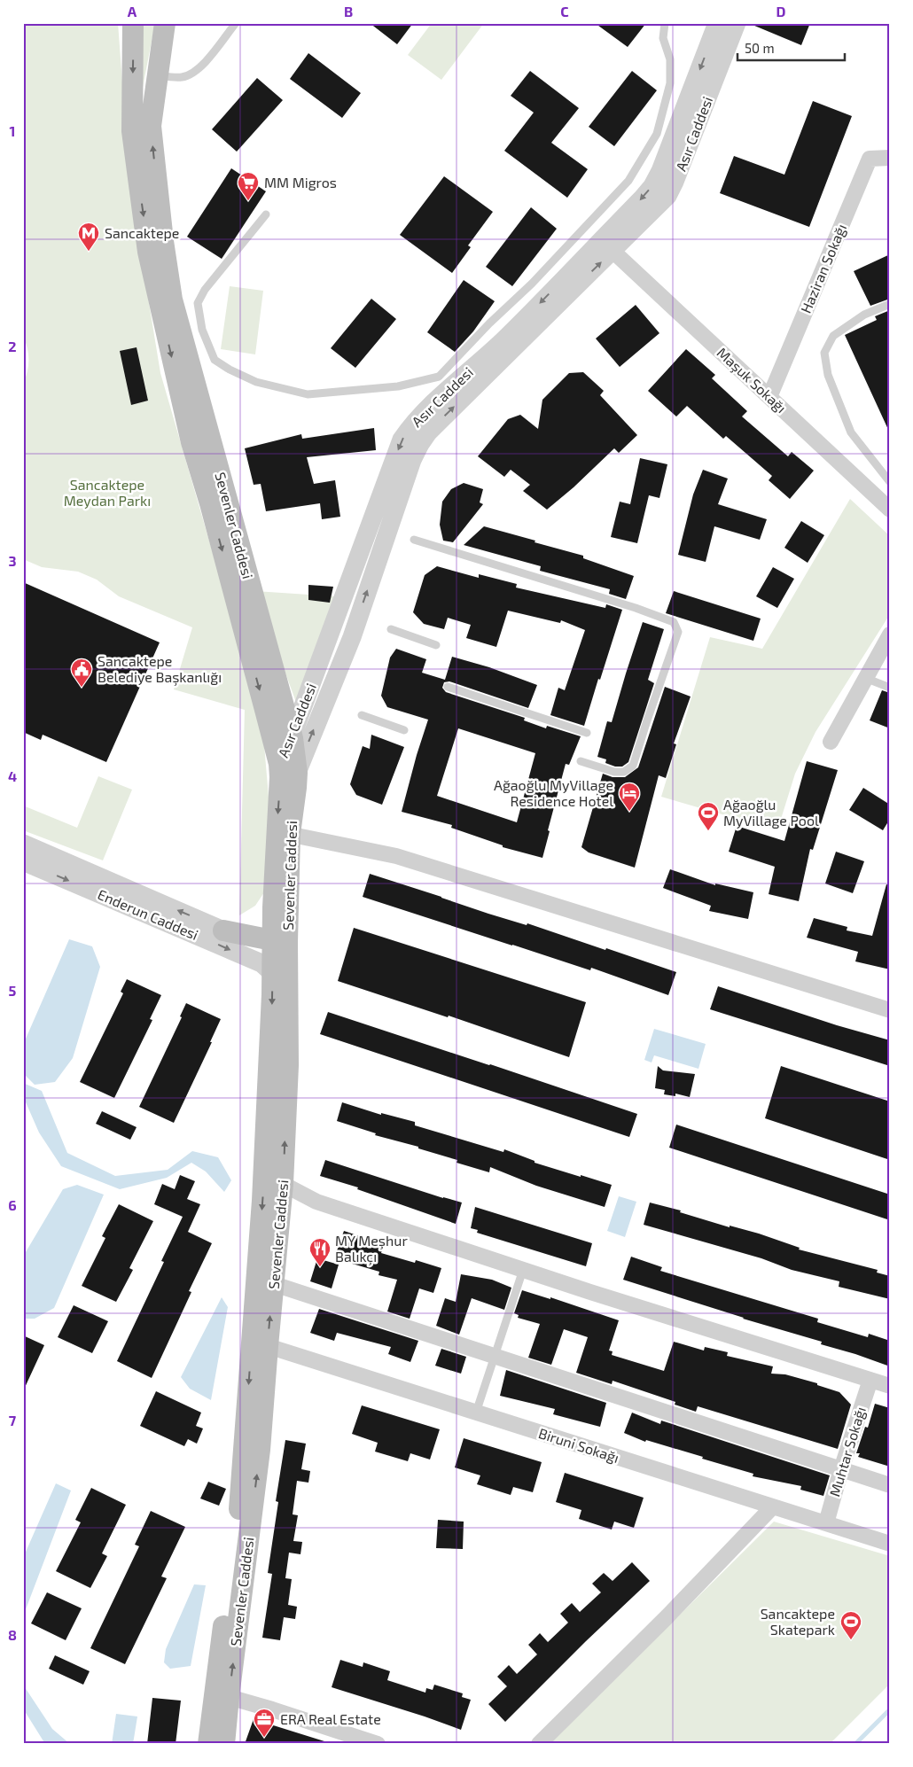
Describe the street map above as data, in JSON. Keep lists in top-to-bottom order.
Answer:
{
  "streets": {
    "main road": ["Sevenler Caddesi"],
    "street": [
      "Asır Caddesi",
      "Haziran Sokağı",
      "Maşuk Sokağı",
      "Enderun Caddesi",
      "Biruni Sokağı",
      "Muhtar Sokağı"
    ]
  },
  "crossings": [
    ["Asır Caddesi", "Maşuk Sokağı"],
    ["Asır Caddesi", "Sevenler Caddesi"],
    ["Haziran Sokağı", "Maşuk Sokağı"],
    ["Sevenler Caddesi", "Enderun Caddesi"],
    ["Sevenler Caddesi", "Biruni Sokağı"],
    ["Biruni Sokağı", "Muhtar Sokağı"]
  ],
  "parks": ["Sancaktepe Meydan Parkı"],
  "places": {
    "supermarket": ["MM Migros"],
    "metro station": ["Sancaktepe"],
    "public building": ["Sancaktepe Belediye Başkanlığı"],
    "hotel": ["Ağaoğlu MyVillage Residence Hotel"],
    "sports": ["Ağaoğlu MyVillage Pool", "Sancaktepe Skatepark"],
    "restaurant": ["MY Meşhur Balıkçı"],
    "office": ["ERA Real Estate"]
  },
  "scale_bar": "50 m",
  "grid": {
    "columns": [
      "A",
      "B",
      "C",
      "D"
    ],
    "rows": [
      "1",
      "2",
      "3",
      "4",
      "5",
      "6",
      "7",
      "8"
    ]
  }
}
